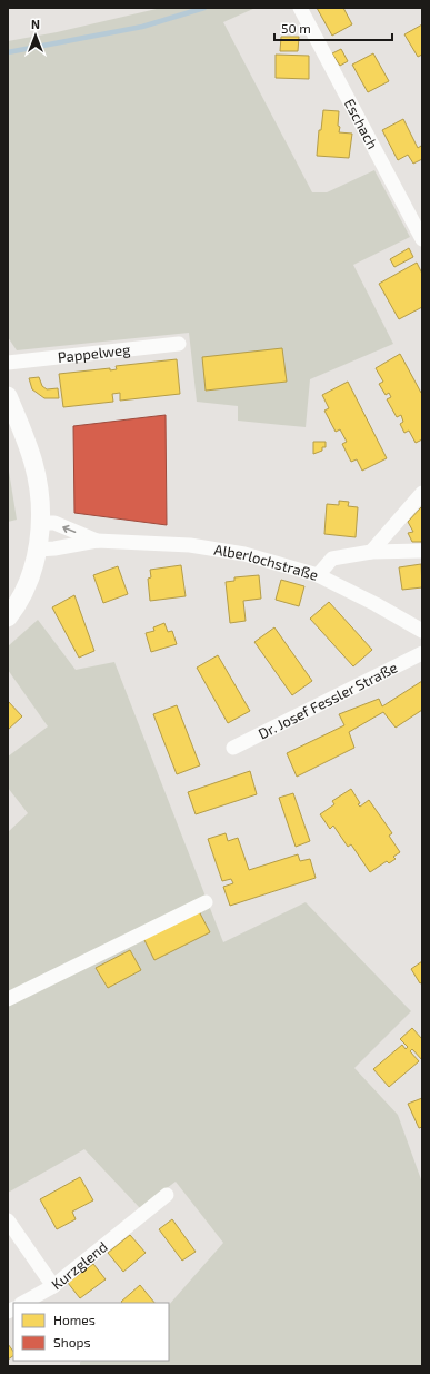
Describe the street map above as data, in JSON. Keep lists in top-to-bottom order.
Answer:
{
  "streets": {
    "street": [
      "Eschach",
      "Pappelweg",
      "Alberlochstraße",
      "Dr. Josef Fessler Straße",
      "Kurzglend"
    ]
  },
  "legend": ["Homes", "Shops"],
  "scale_bar": "50 m",
  "north": "top"
}
